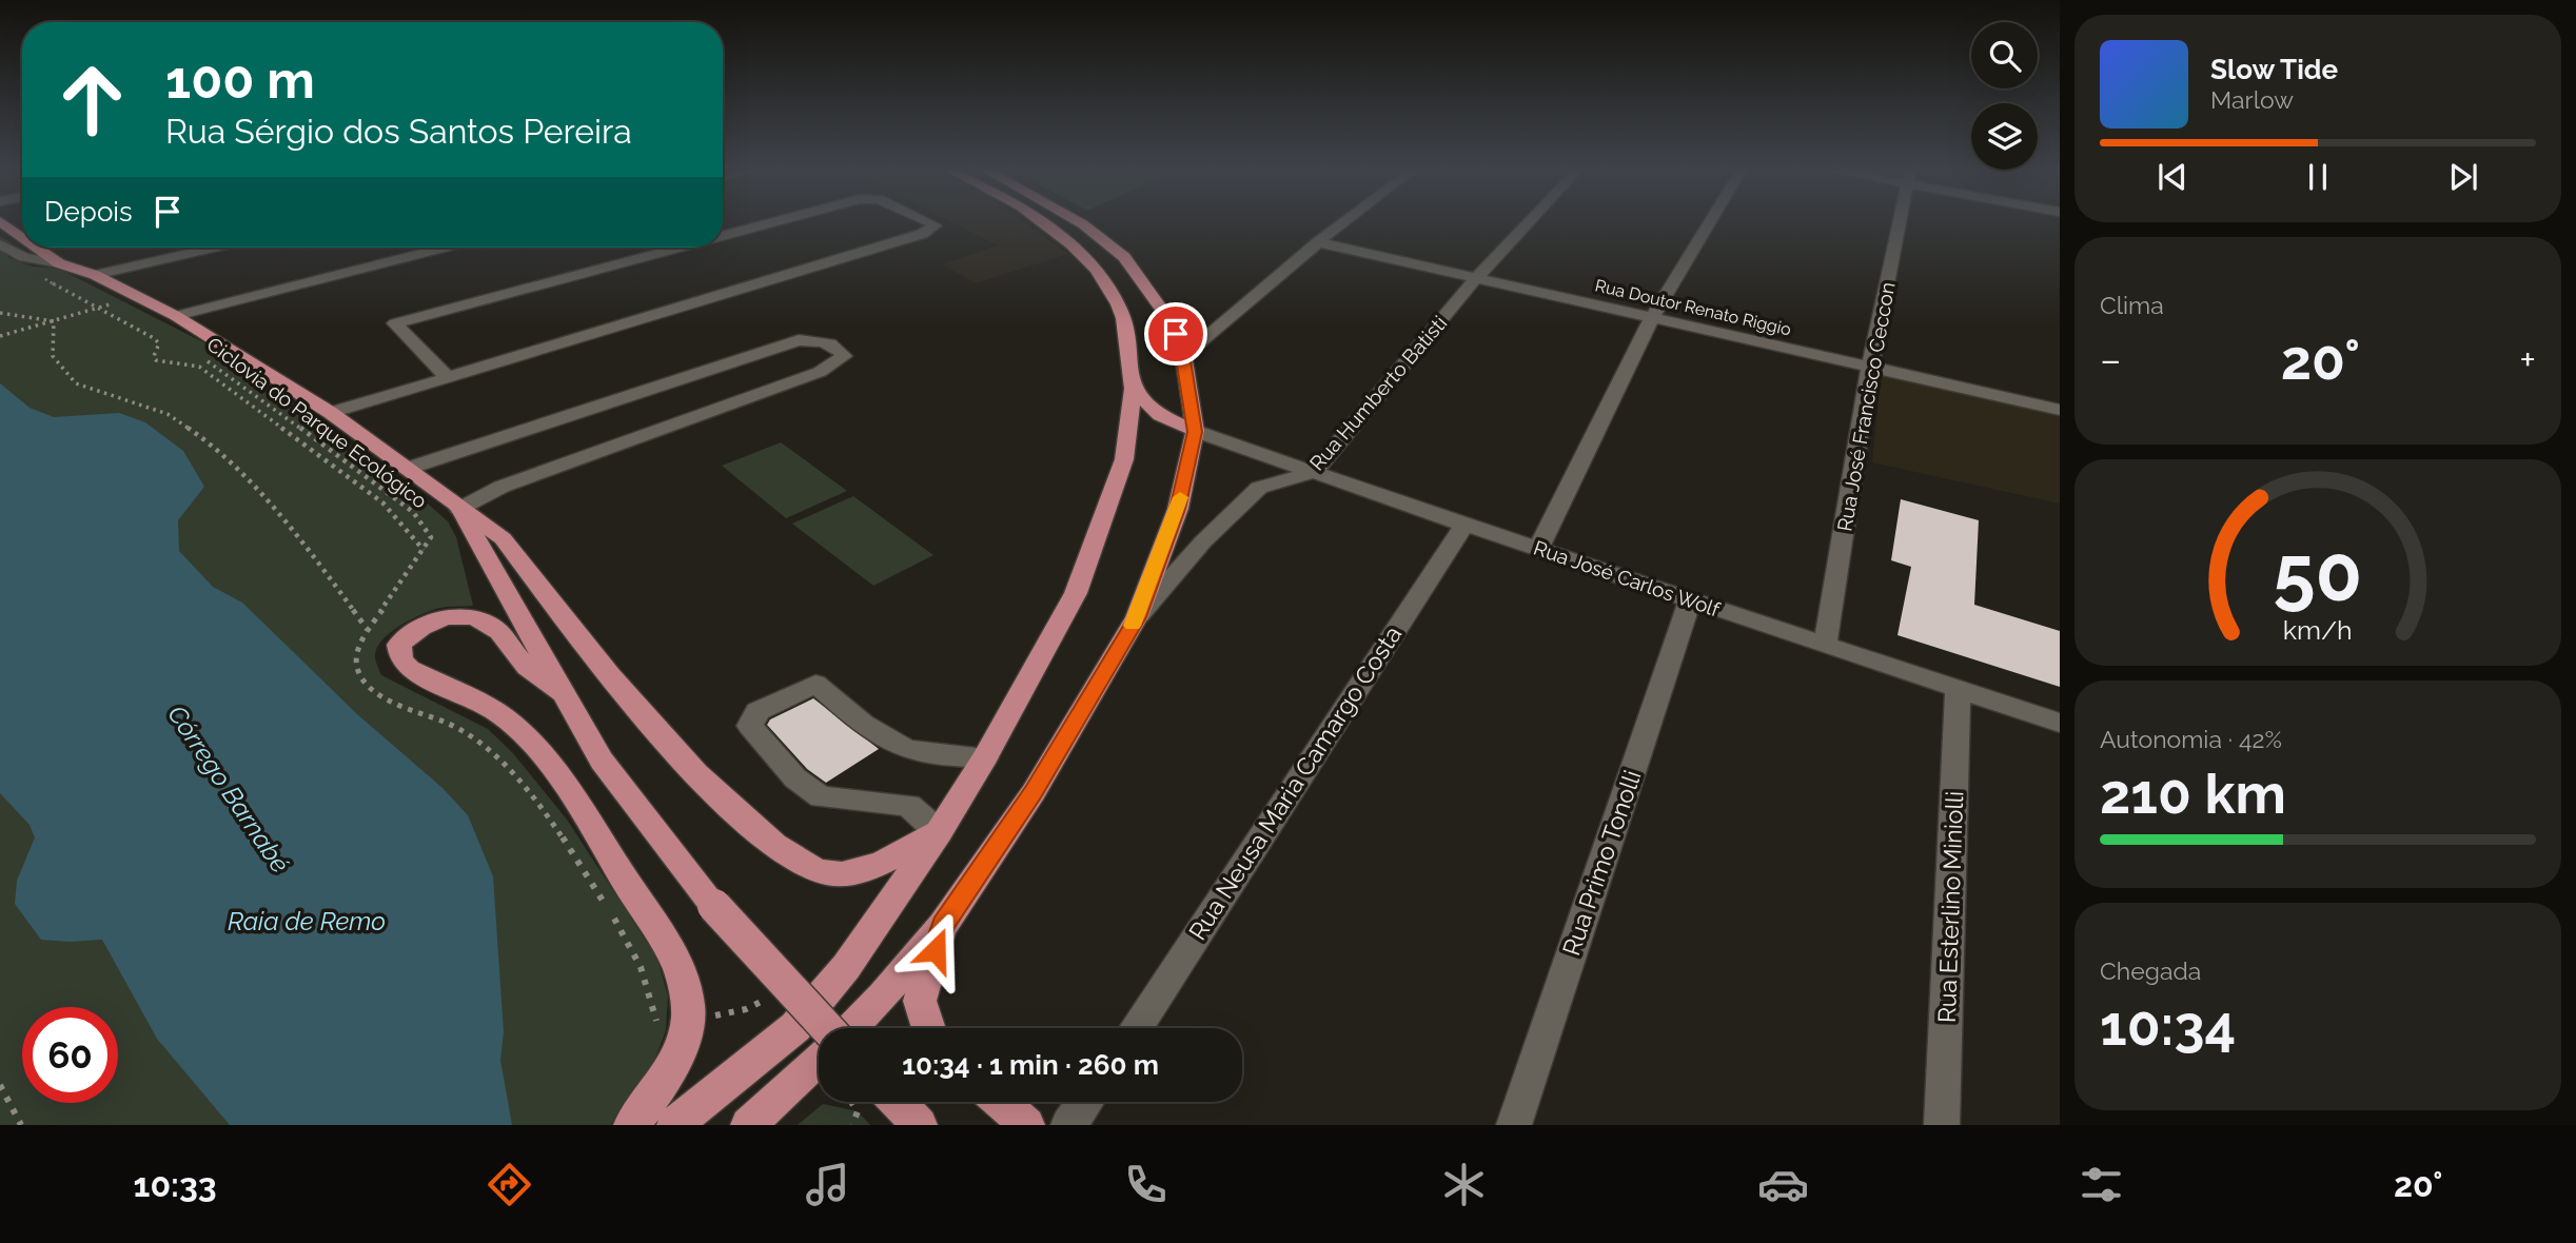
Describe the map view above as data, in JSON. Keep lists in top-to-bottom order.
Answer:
{
  "streets": {
    "main road": ["Rua Humberto Batisti"],
    "street": [
      "Rua Doutor Renato Riggio",
      "Rua José Francisco Ceccon",
      "Rua José Carlos Wolf",
      "Rua Neusa Maria Camargo Costa",
      "Rua Primo Tonolli",
      "Rua Esterlino Miniolli"
    ],
    "path": ["Ciclovia do Parque Ecológico"]
  },
  "crossings": [
    ["Rua Doutor Renato Riggio", "Rua Humberto Batisti"],
    ["Rua Doutor Renato Riggio", "Rua José Francisco Ceccon"],
    ["Rua Humberto Batisti", "Rua José Carlos Wolf"],
    ["Rua José Francisco Ceccon", "Rua José Carlos Wolf"],
    ["Rua José Carlos Wolf", "Rua Neusa Maria Camargo Costa"],
    ["Rua José Carlos Wolf", "Rua Primo Tonolli"],
    ["Rua José Carlos Wolf", "Rua Esterlino Miniolli"]
  ],
  "water": ["Córrego Barnabé", "Raia de Remo"],
  "page": {
    "turn": ["100 m", "Rua Sérgio dos Santos Pereira"],
    "song": ["Slow Tide", "Marlow"],
    "then": "Depois",
    "tile": [
      "Clima",
      ["Autonomia · 42%", "210 km"],
      ["Chegada", "10:34"]
    ],
    "heat": ["−", "20°", "+"],
    "limit": "60",
    "trip": "10:34 · 1 min · 260 m",
    "tabs": ["10:33", "20°"],
    "gauge": ["50", "km/h"]
  }
}
